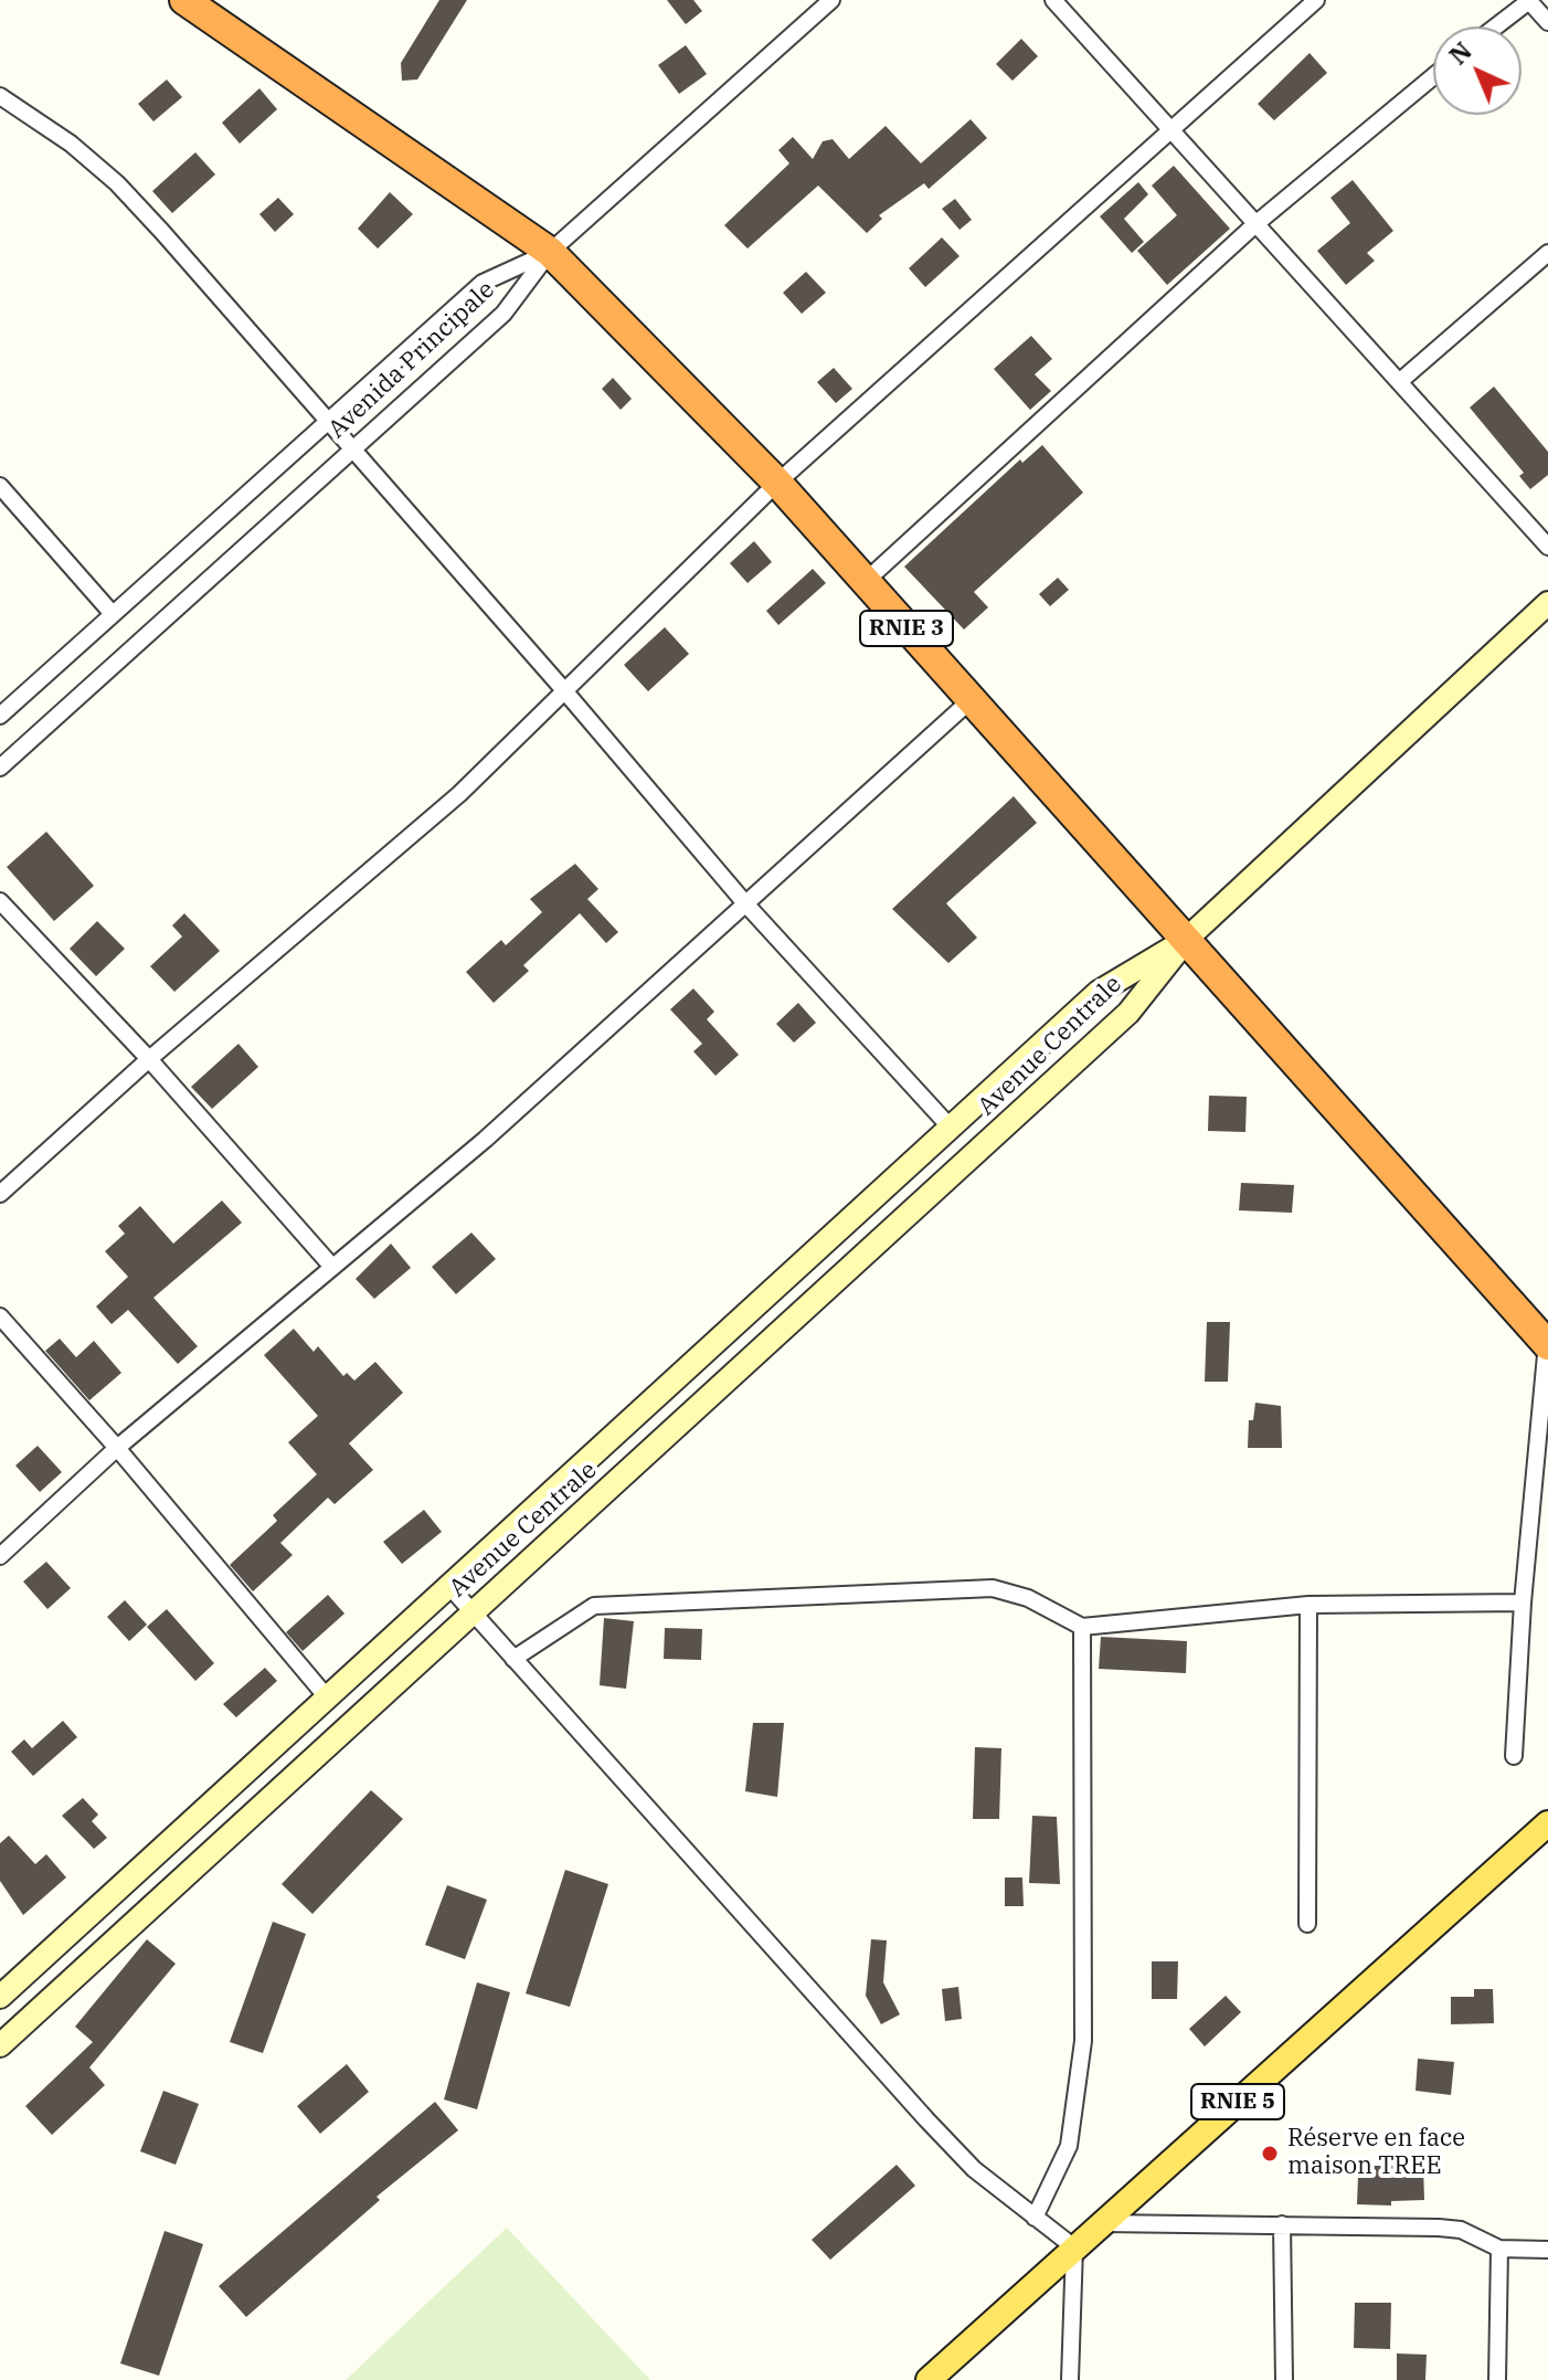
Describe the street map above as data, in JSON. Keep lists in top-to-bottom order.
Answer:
{
  "streets": {
    "highway": ["RNIE 3"],
    "main road": ["RNIE 5"],
    "street": ["Avenida Principale", "Avenue Centrale"]
  },
  "crossings": [
    ["Avenida Principale", "RNIE 3"],
    ["RNIE 3", "Avenue Centrale"]
  ],
  "places": ["Réserve en face maison TREE"],
  "north": "top left"
}
